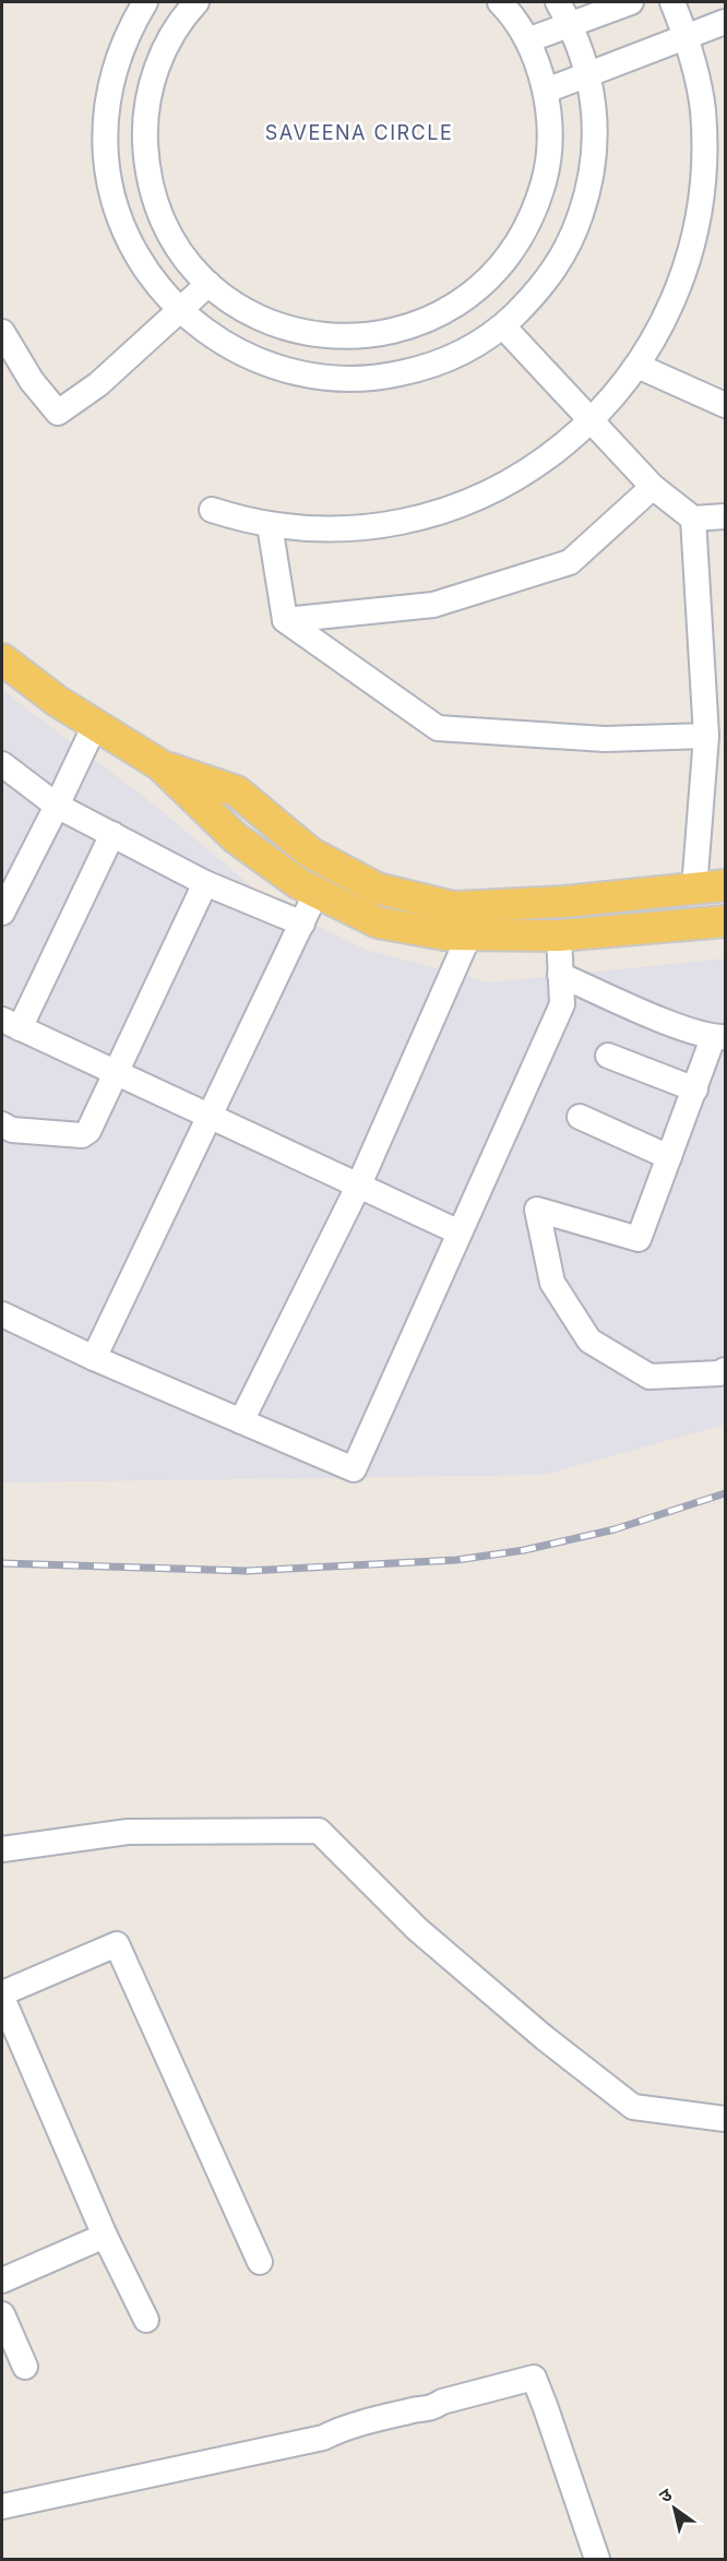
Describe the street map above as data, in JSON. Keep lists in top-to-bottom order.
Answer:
{
  "districts": ["SAVEENA CIRCLE"],
  "north": "top left"
}
